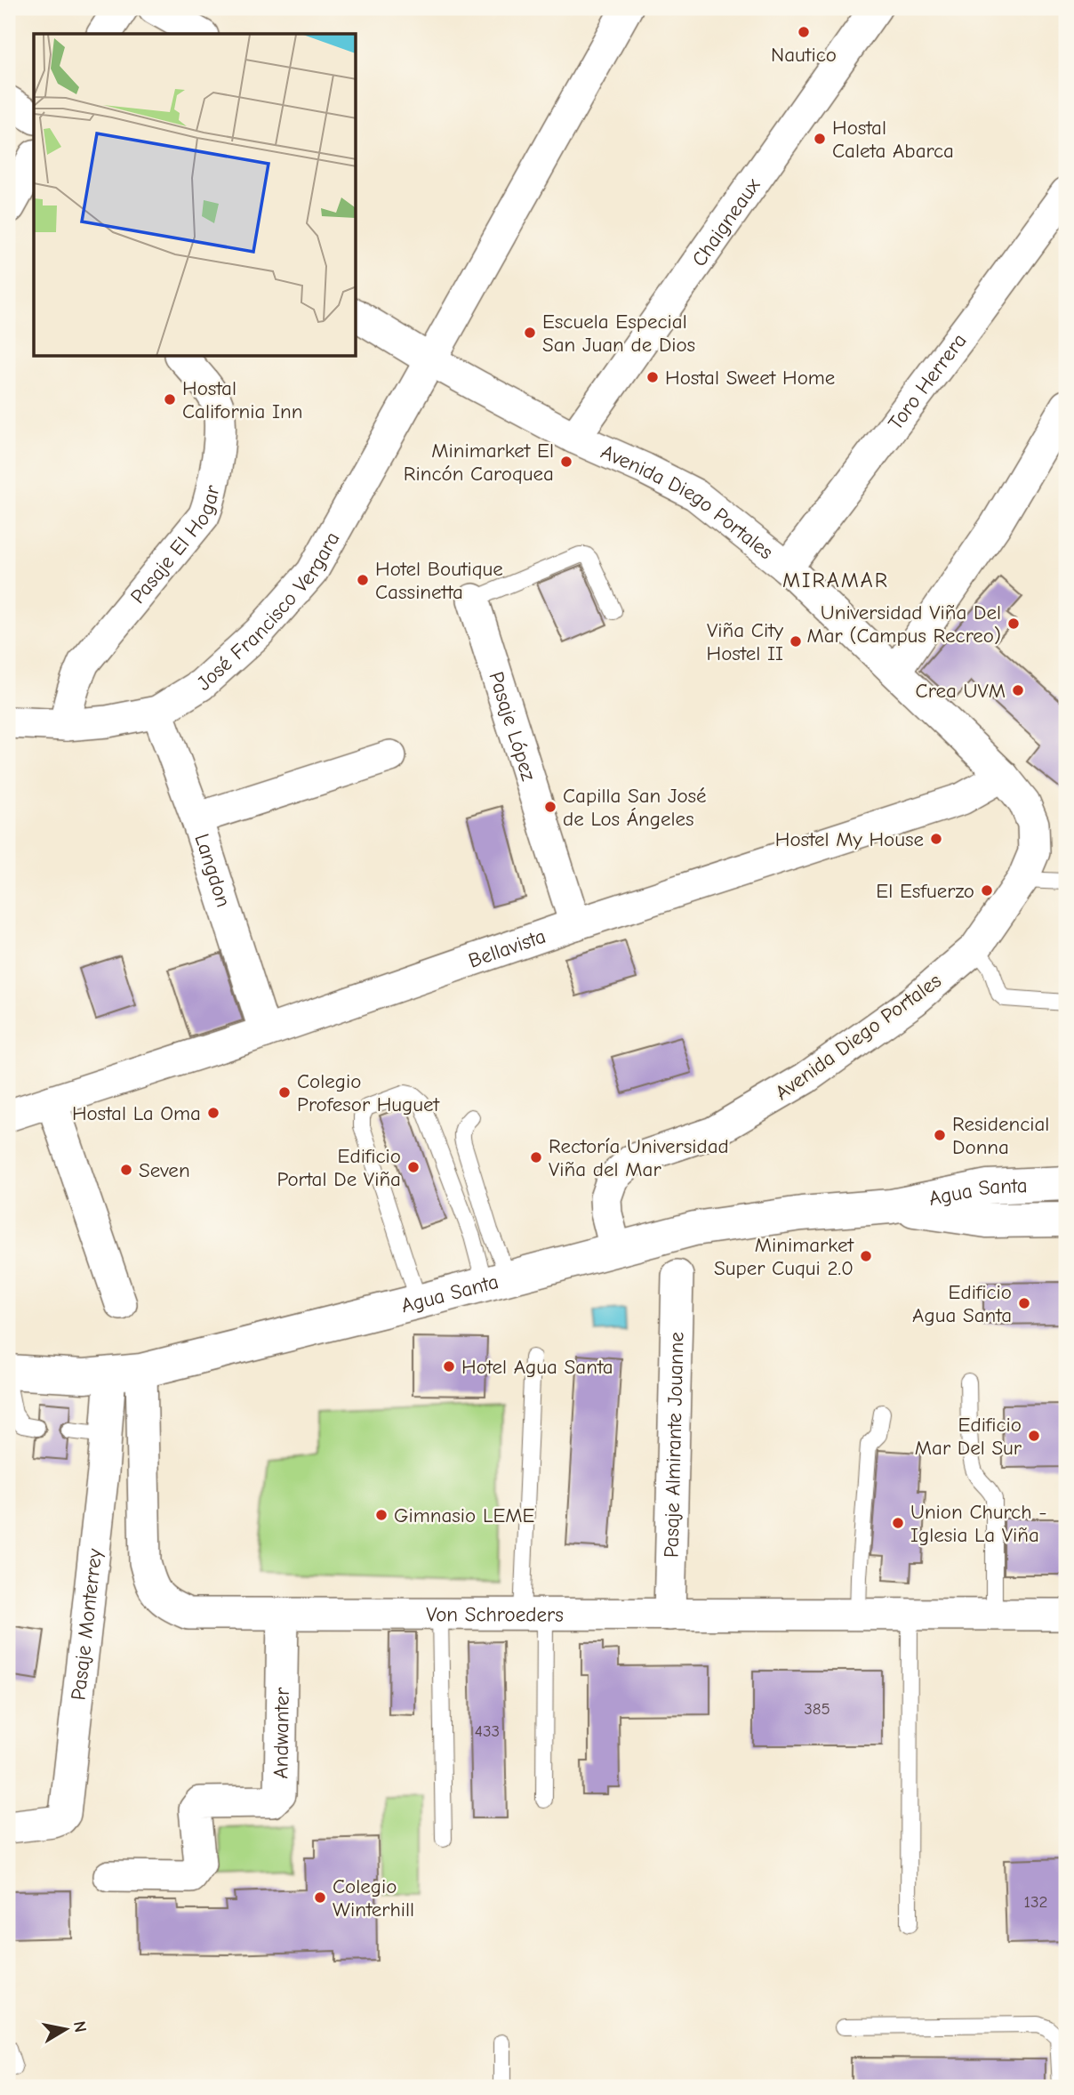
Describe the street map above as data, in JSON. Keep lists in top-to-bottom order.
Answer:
{
  "streets": {
    "main road": ["Agua Santa"],
    "street": [
      "Chaigneaux",
      "Toro Herrera",
      "Avenida Diego Portales",
      "Pasaje El Hogar",
      "José Francisco Vergara",
      "Pasaje López",
      "Langdon",
      "Bellavista",
      "Pasaje Almirante Jouanne",
      "Von Schroeders",
      "Pasaje Monterrey",
      "Andwanter"
    ]
  },
  "crossings": [
    ["Chaigneaux", "Avenida Diego Portales"],
    ["Toro Herrera", "Avenida Diego Portales"],
    ["Avenida Diego Portales", "José Francisco Vergara"],
    ["Avenida Diego Portales", "Bellavista"],
    ["Avenida Diego Portales", "Agua Santa"],
    ["Pasaje El Hogar", "José Francisco Vergara"],
    ["José Francisco Vergara", "Langdon"],
    ["Pasaje López", "Bellavista"],
    ["Langdon", "Bellavista"],
    ["Agua Santa", "Von Schroeders"],
    ["Agua Santa", "Pasaje Monterrey"],
    ["Pasaje Almirante Jouanne", "Von Schroeders"],
    ["Von Schroeders", "Pasaje Monterrey"],
    ["Von Schroeders", "Andwanter"]
  ],
  "districts": ["MIRAMAR"],
  "places": [
    "Nautico",
    "Hostal Caleta Abarca",
    "Escuela Especial San Juan de Dios",
    "Hostal Sweet Home",
    "Hostal California Inn",
    "Minimarket El Rincón Caroquea",
    "Hotel Boutique Cassinetta",
    "Universidad Viña Del Mar (Campus Recreo)",
    "Viña City Hostel II",
    "Crea UVM",
    "Capilla San José de Los Ángeles",
    "Hostel My House",
    "El Esfuerzo",
    "Colegio Profesor Huguet",
    "Hostal La Oma",
    "Residencial Donna",
    "Rectoría Universidad Viña del Mar",
    "Edificio Portal De Viña",
    "Seven",
    "Minimarket Super Cuqui 2.0",
    "Edificio Agua Santa",
    "Hotel Agua Santa",
    "Edificio Mar Del Sur",
    "Gimnasio LEME",
    "Union Church - Iglesia La Viña",
    "Colegio Winterhill"
  ],
  "house_numbers": ["385", "433", "132"],
  "north": "right"
}
